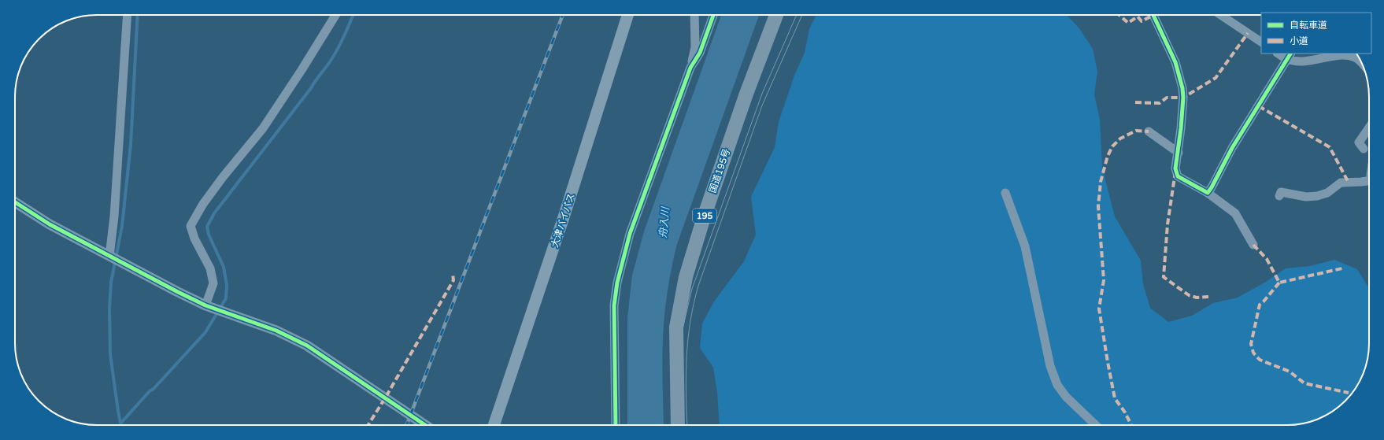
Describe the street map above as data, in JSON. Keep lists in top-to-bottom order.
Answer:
{
  "streets": {
    "highway": ["国道195号", "195"],
    "main road": ["大津バイパス"]
  },
  "water": ["舟入川"],
  "legend": ["自転車道", "小道"]
}
